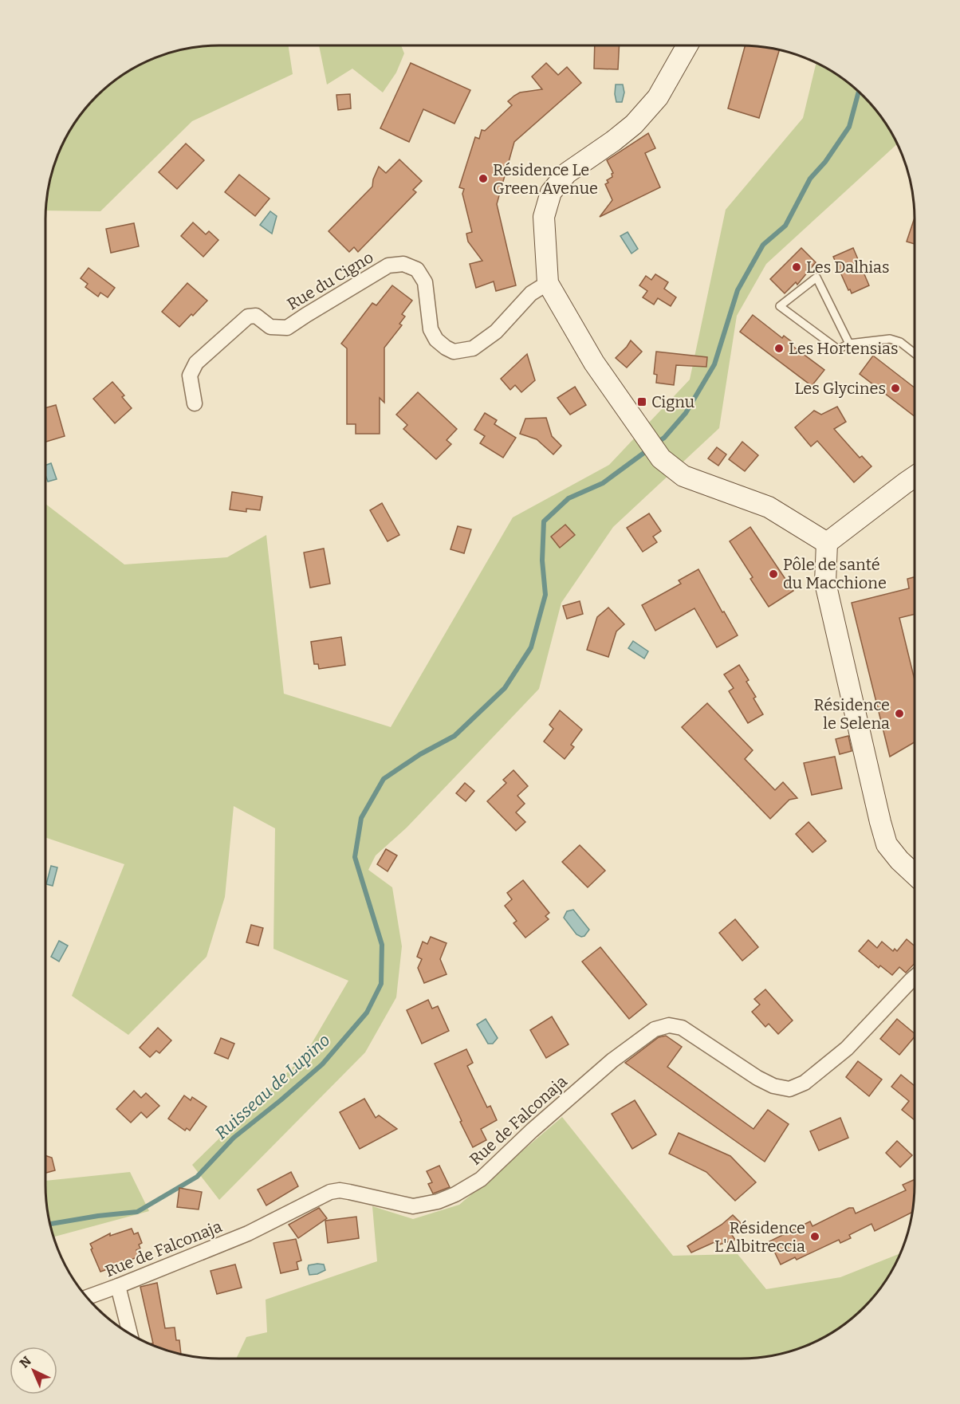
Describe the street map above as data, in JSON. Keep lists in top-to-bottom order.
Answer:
{
  "streets": {
    "street": ["Rue du Cigno", "Rue de Falconaja"]
  },
  "water": ["Ruisseau de Lupino"],
  "places": {
    "other": [
      "Résidence Le Green Avenue",
      "Les Dalhias",
      "Les Hortensias",
      "Les Glycines",
      "Pôle de santé du Macchione",
      "Résidence le Selena",
      "Résidence L'Albitreccia"
    ],
    "transit": ["Cignu"]
  },
  "north": "top left"
}
